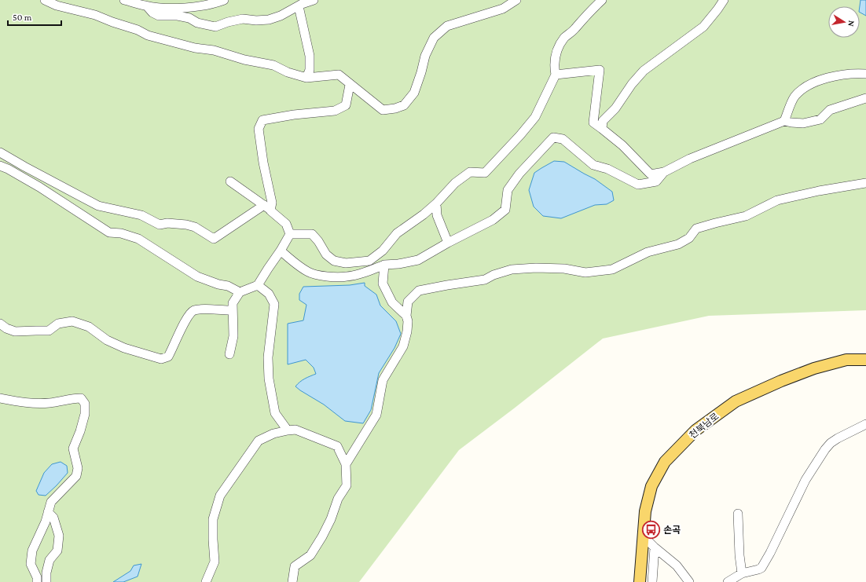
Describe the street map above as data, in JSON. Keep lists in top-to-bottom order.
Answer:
{
  "streets": {
    "main road": ["천북남로"]
  },
  "places": {
    "bus stop": ["손곡"]
  },
  "scale_bar": "50 m",
  "north": "right"
}
